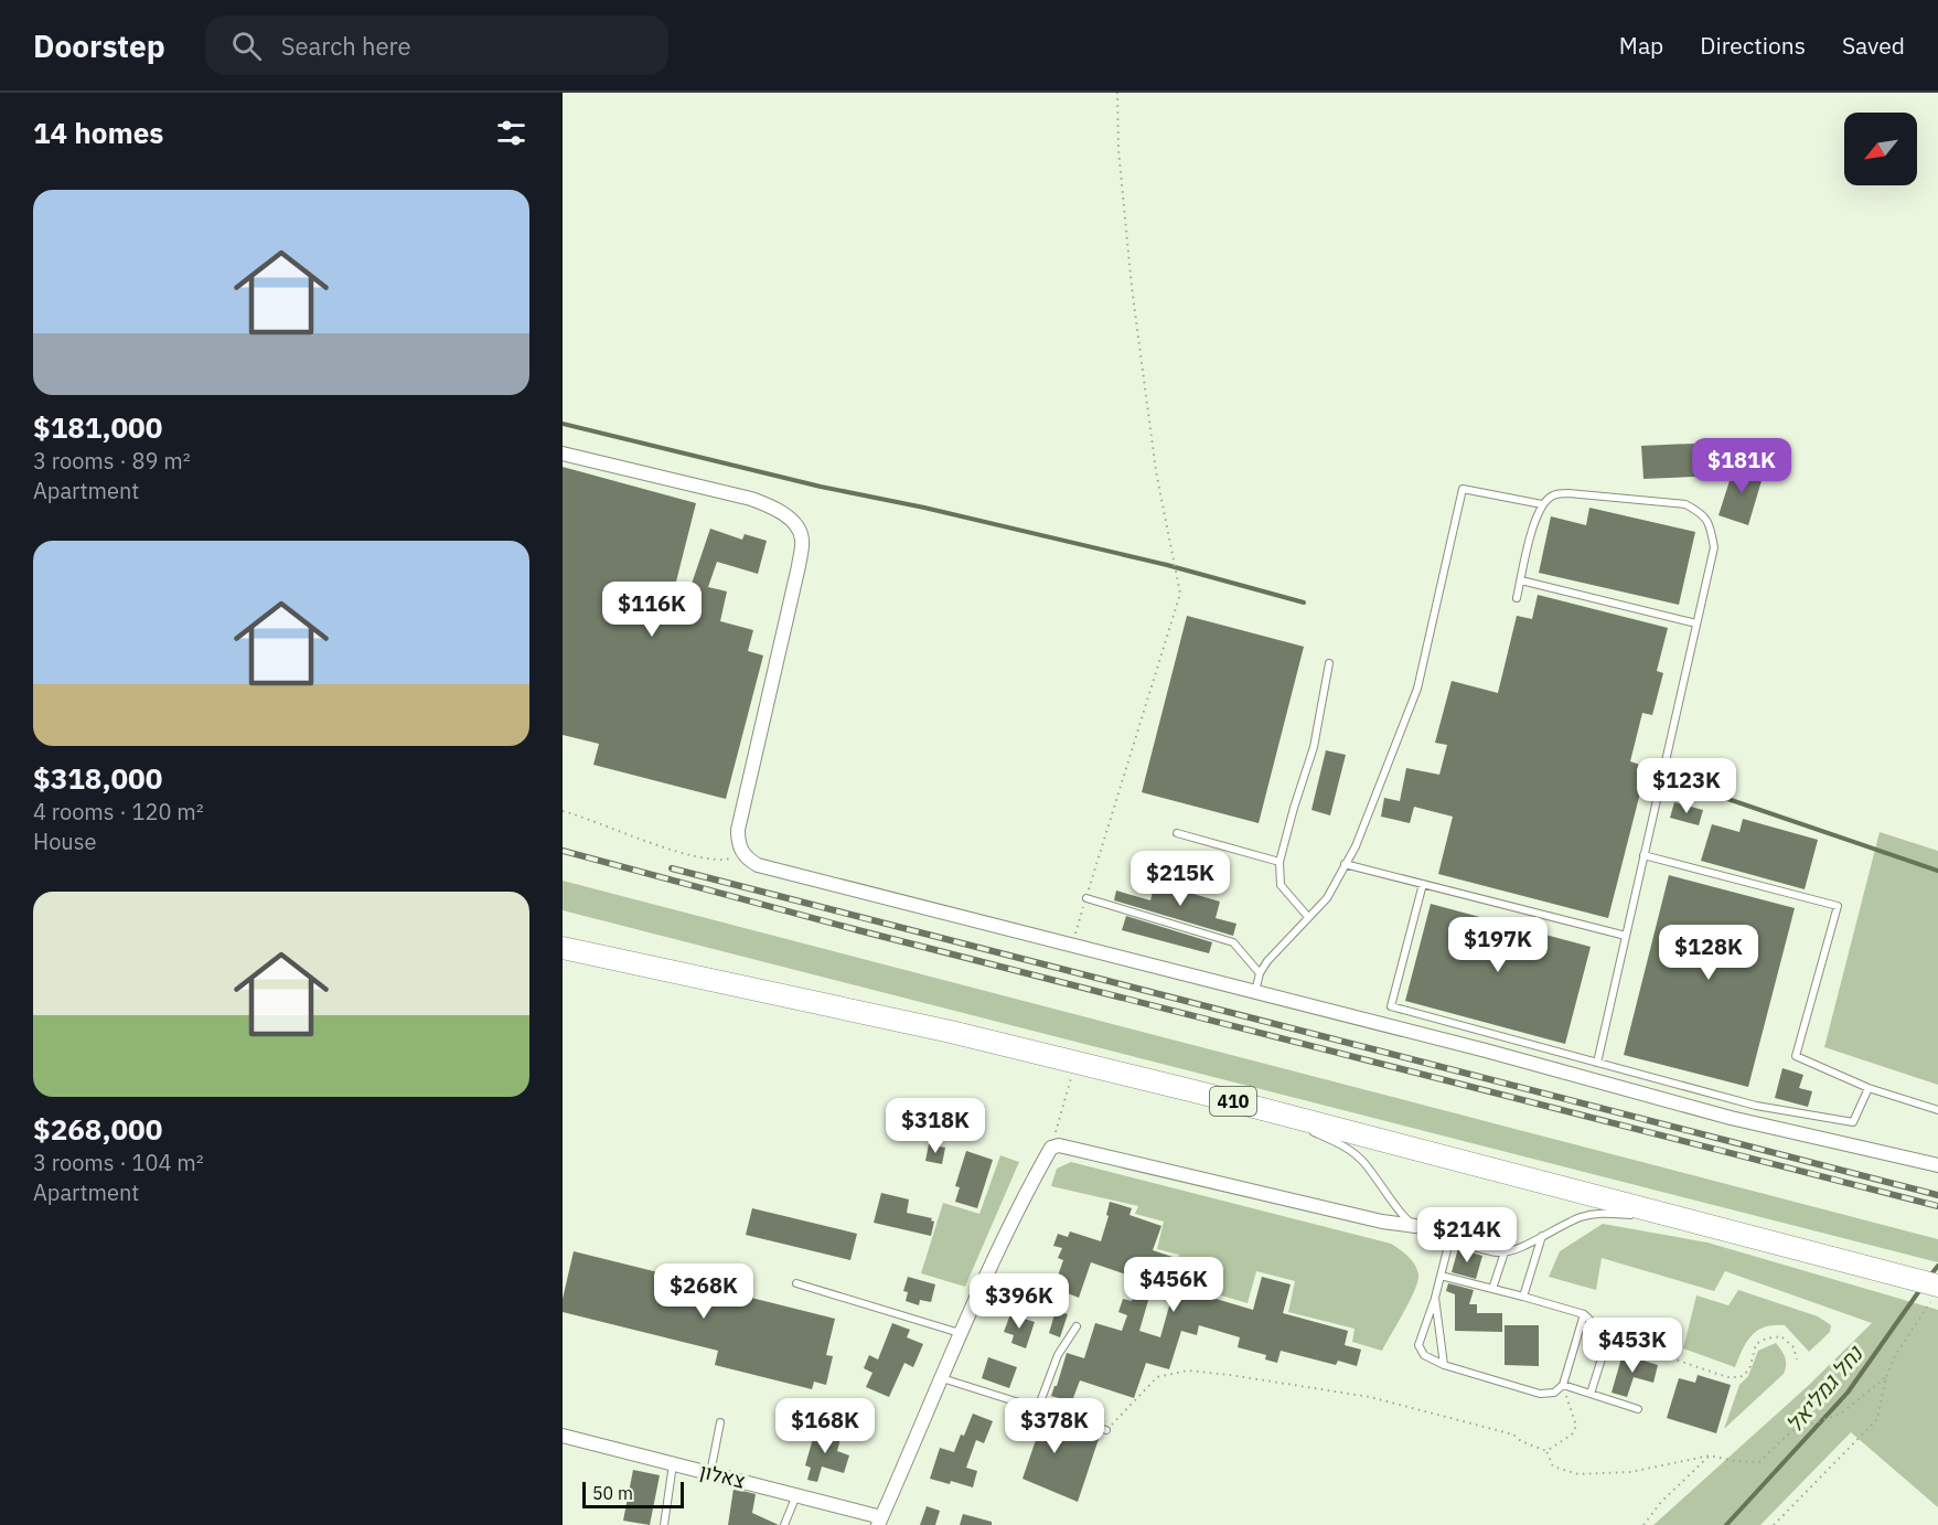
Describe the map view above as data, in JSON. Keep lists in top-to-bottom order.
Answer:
{
  "streets": {
    "main road": ["410"],
    "street": ["צאלון"]
  },
  "water": ["נחל גמליאל"],
  "scale_bar": "50 m",
  "north": "bottom left",
  "page": {
    "header": "Doorstep",
    "search": "Search here",
    "nav": ["Map", "Directions", "Saved"],
    "heading": "14 homes",
    "list": [
      {
        "name": "$181,000",
        "note": "3 rooms · 89 m² · Apartment"
      },
      {
        "name": "$318,000",
        "note": "4 rooms · 120 m² · House"
      },
      {
        "name": "$268,000",
        "note": "3 rooms · 104 m² · Apartment"
      }
    ],
    "price": [
      "$181K",
      "$116K",
      "$123K",
      "$215K",
      "$197K",
      "$128K",
      "$318K",
      "$214K",
      "$456K",
      "$268K",
      "$396K",
      "$453K",
      "$168K",
      "$378K"
    ],
    "scale": "50 m"
  }
}
